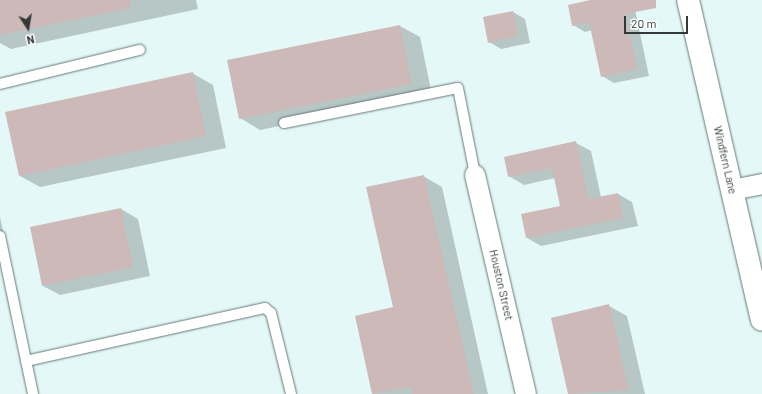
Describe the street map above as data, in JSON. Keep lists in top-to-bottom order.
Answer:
{
  "streets": {
    "street": ["Windfern Lane", "Houston Street"]
  },
  "scale_bar": "20 m",
  "north": "bottom"
}
